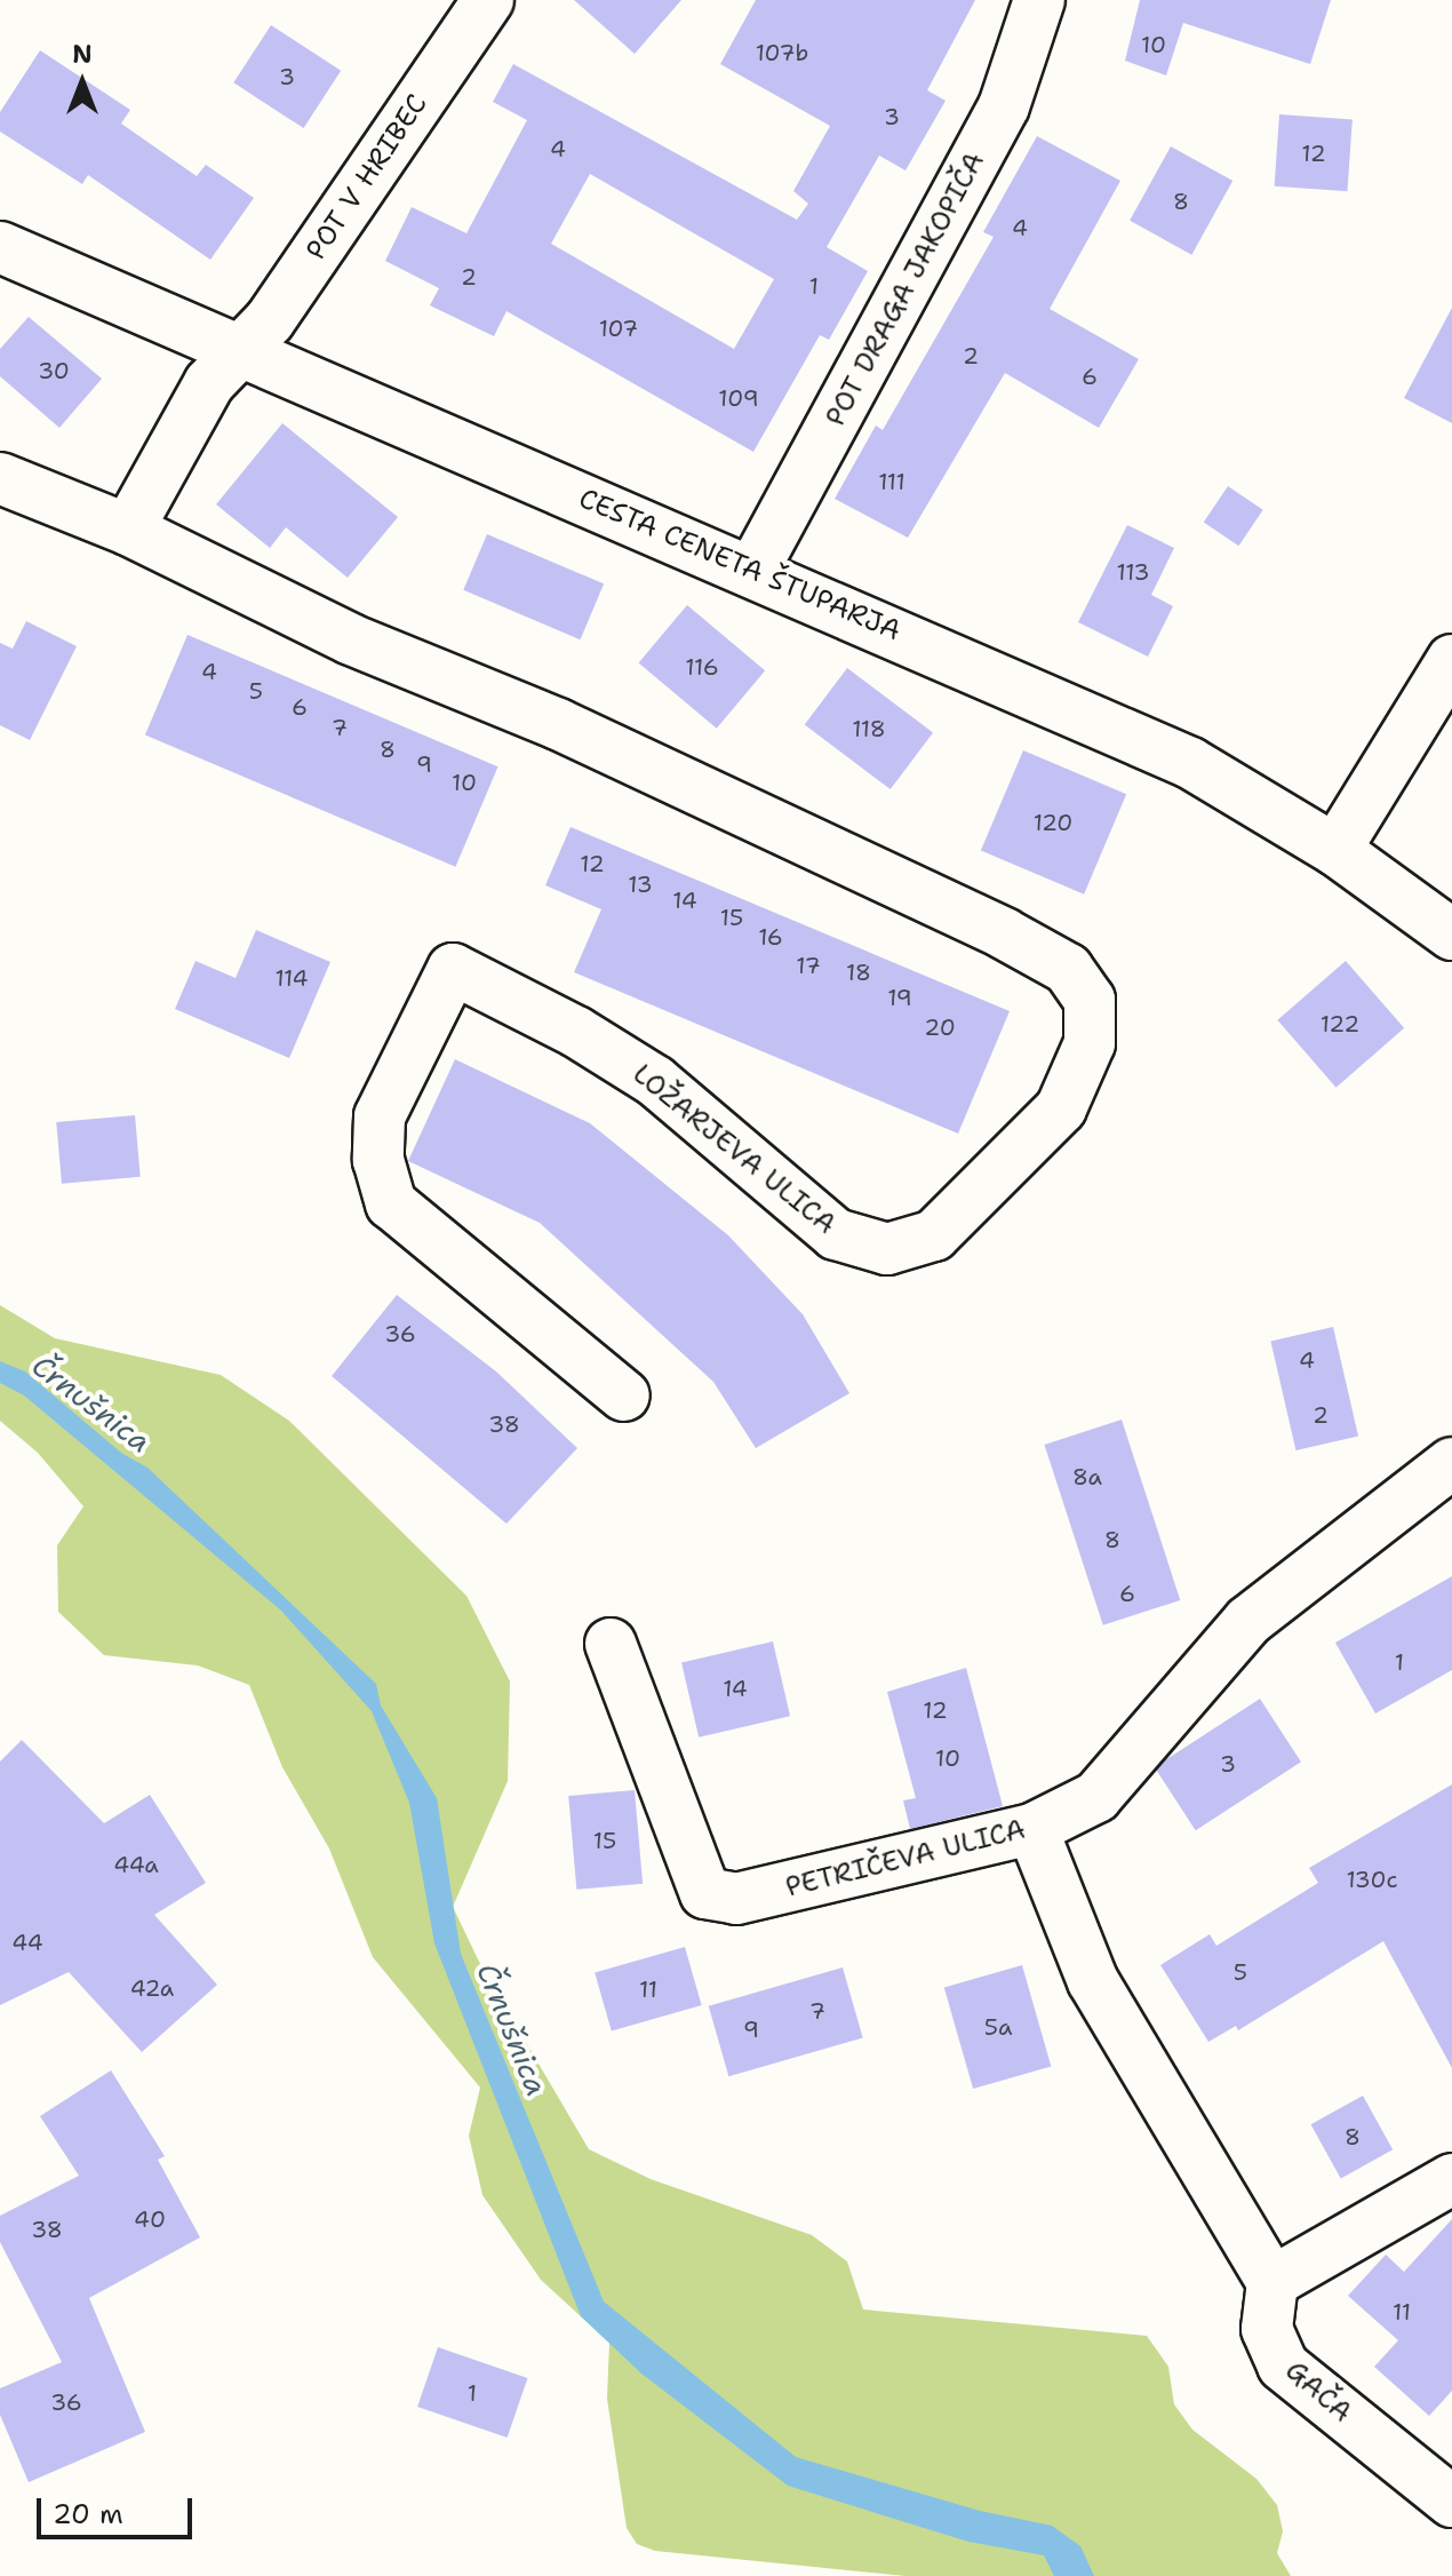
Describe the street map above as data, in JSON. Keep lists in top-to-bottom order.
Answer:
{
  "streets": {
    "street": [
      "POT V HRIBEC",
      "POT DRAGA JAKOPIČA",
      "CESTA CENETA ŠTUPARJA",
      "LOŽARJEVA ULICA",
      "PETRIČEVA ULICA",
      "GAČA"
    ]
  },
  "crossings": [
    ["POT V HRIBEC", "CESTA CENETA ŠTUPARJA"],
    ["POT V HRIBEC", "LOŽARJEVA ULICA"],
    ["POT DRAGA JAKOPIČA", "CESTA CENETA ŠTUPARJA"]
  ],
  "water": ["Črnušnica"],
  "house_numbers": [
    "10",
    "107b",
    "3",
    "3",
    "4",
    "12",
    "8",
    "4",
    "2",
    "1",
    "107",
    "2",
    "30",
    "6",
    "109",
    "111",
    "113",
    "116",
    "4",
    "5",
    "6",
    "7",
    "118",
    "8",
    "9",
    "10",
    "120",
    "12",
    "13",
    "14",
    "15",
    "16",
    "17",
    "18",
    "114",
    "19",
    "122",
    "20",
    "36",
    "4",
    "2",
    "38",
    "8a",
    "8",
    "6",
    "1",
    "14",
    "12",
    "10",
    "3",
    "15",
    "44a",
    "130c",
    "44",
    "5",
    "42a",
    "11",
    "7",
    "5a",
    "9",
    "8",
    "40",
    "38",
    "11",
    "1",
    "36"
  ],
  "scale_bar": "20 m",
  "north": "top"
}
